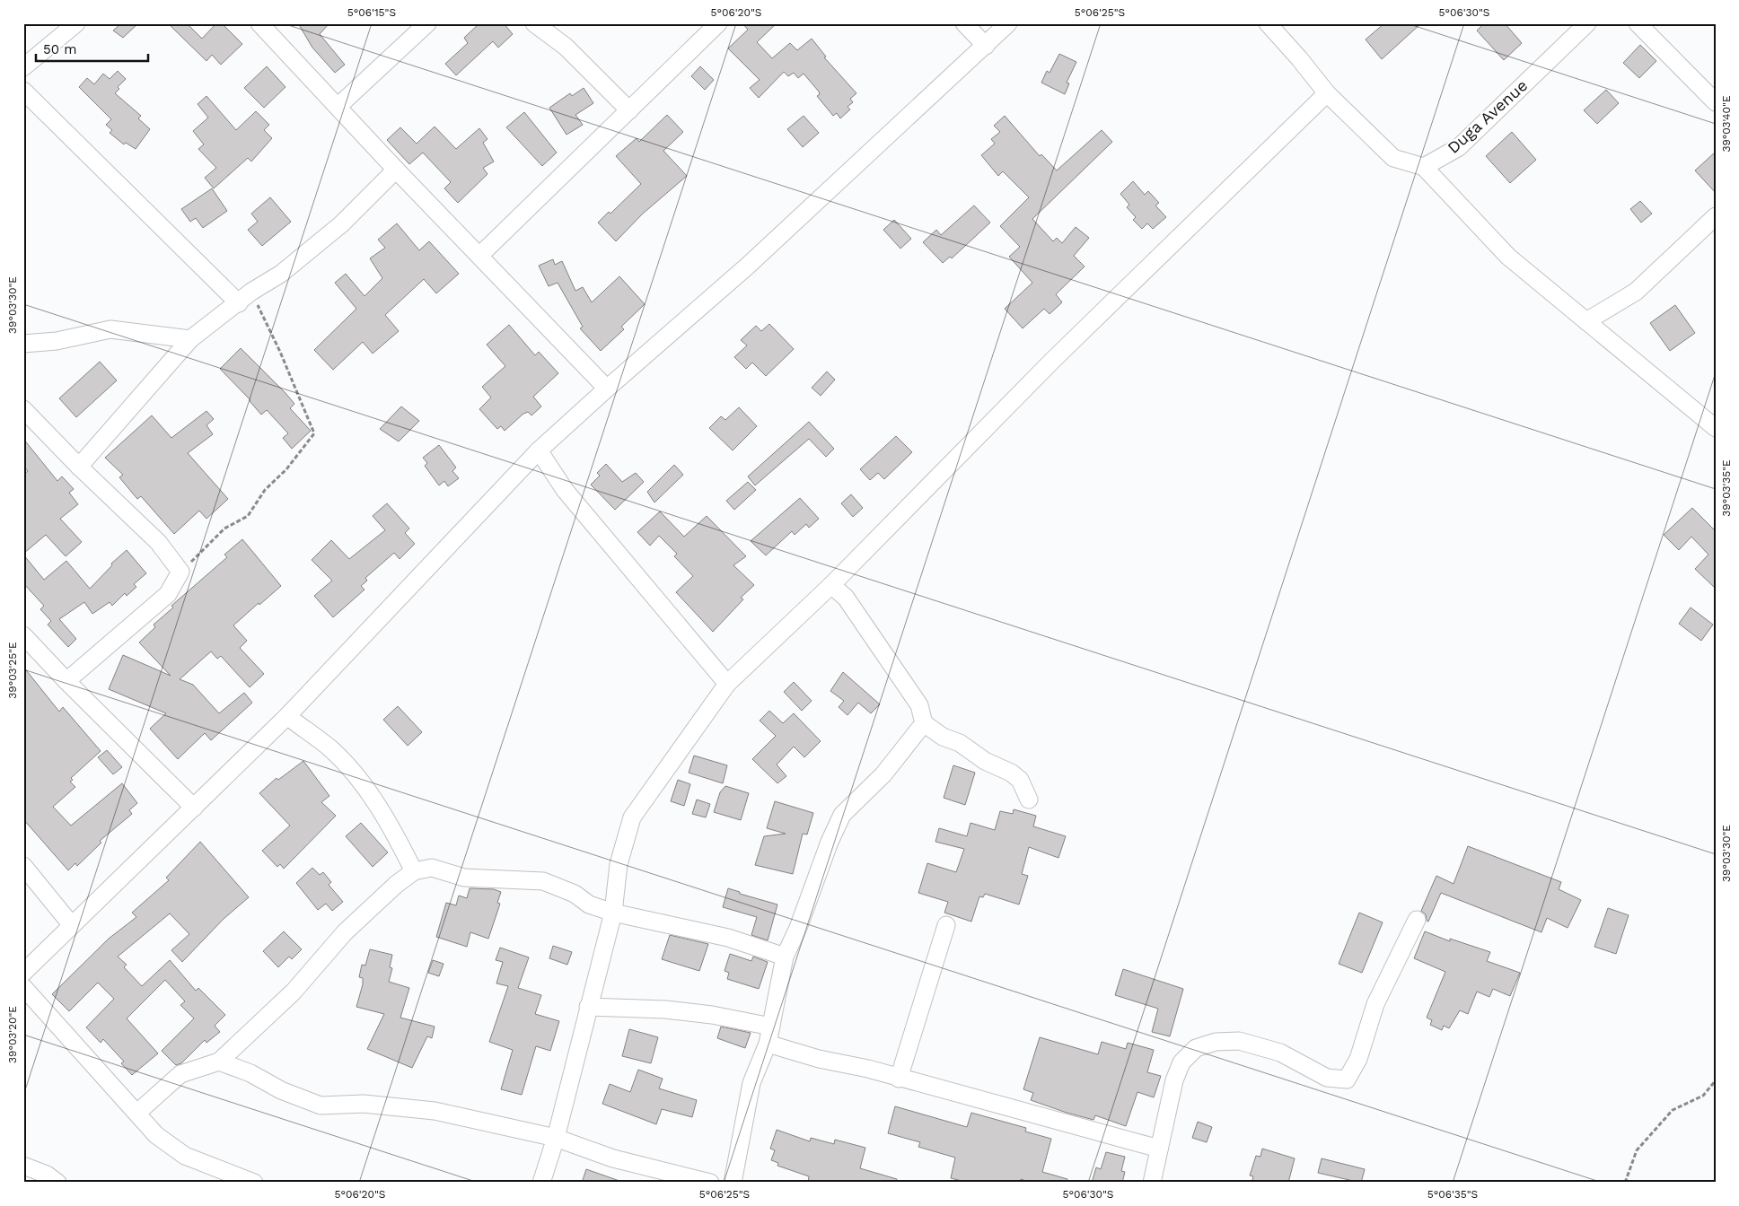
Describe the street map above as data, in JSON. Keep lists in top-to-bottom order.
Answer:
{
  "streets": {
    "street": ["Duga Avenue"]
  },
  "scale_bar": "50 m",
  "coordinates": [
    "5°06'15\"S",
    "5°06'20\"S",
    "5°06'25\"S",
    "5°06'30\"S",
    "39°03'40\"E",
    "39°03'30\"E",
    "39°03'35\"E",
    "39°03'25\"E",
    "39°03'20\"E",
    "5°06'35\"S"
  ]
}
